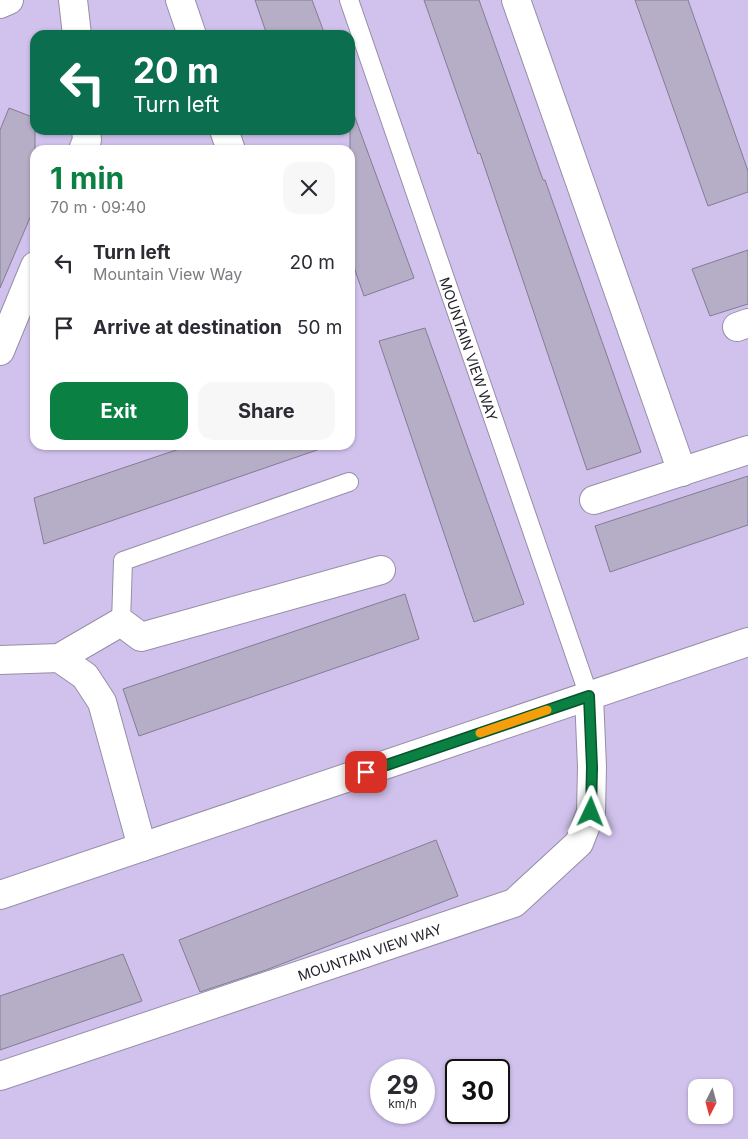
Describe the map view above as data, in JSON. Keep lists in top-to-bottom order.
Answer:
{
  "streets": {
    "street": ["MOUNTAIN VIEW WAY"]
  },
  "north": "bottom",
  "page": {
    "turn": ["20 m", "Turn left"],
    "heading": ["1 min", "70 m · 09:40"],
    "list": [
      {
        "name": "Turn left",
        "note": "Mountain View Way",
        "value": "20 m"
      },
      {
        "name": "Arrive at destination",
        "value": "50 m"
      }
    ],
    "buttons": ["Exit", "Share"],
    "speed": "29 km/h",
    "limit": "30"
  }
}
